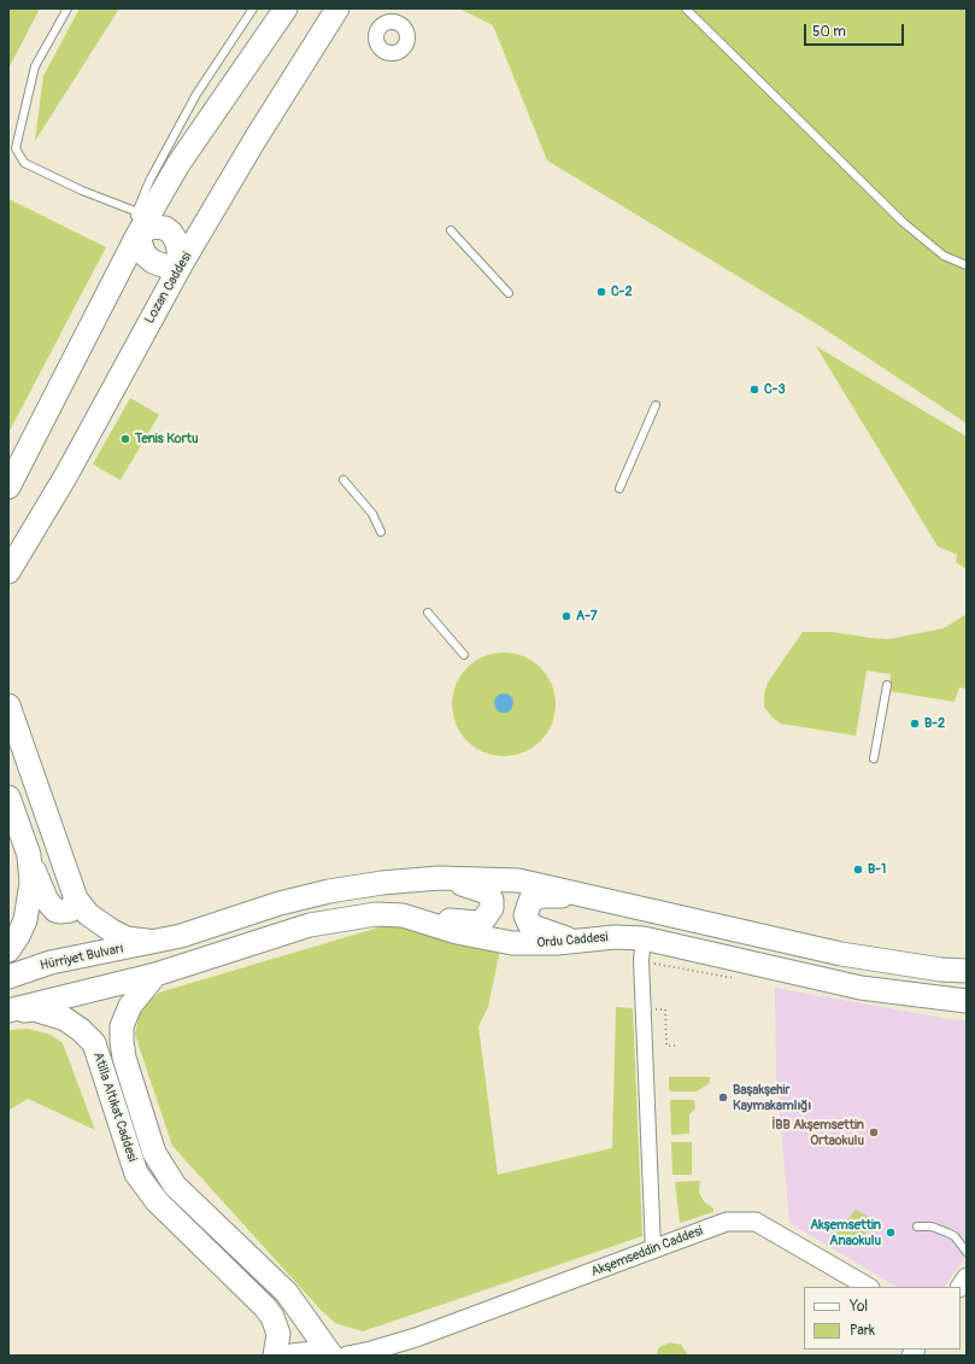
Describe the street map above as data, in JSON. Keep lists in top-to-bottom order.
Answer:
{
  "streets": {
    "main road": [
      "Lozan Caddesi",
      "Ordu Caddesi",
      "Hürriyet Bulvarı",
      "Atilla Altıkat Caddesi"
    ],
    "street": ["Akşemseddin Caddesi"]
  },
  "crossings": [
    ["Ordu Caddesi", "Atilla Altıkat Caddesi"]
  ],
  "places": [
    "C-2",
    "C-3",
    "Tenis Kortu",
    "A-7",
    "B-2",
    "B-1",
    "Başakşehir Kaymakamlığı",
    "İBB Akşemsettin Ortaokulu",
    "Akşemsettin Anaokulu"
  ],
  "legend": ["Yol", "Park"],
  "scale_bar": "50 m"
}
